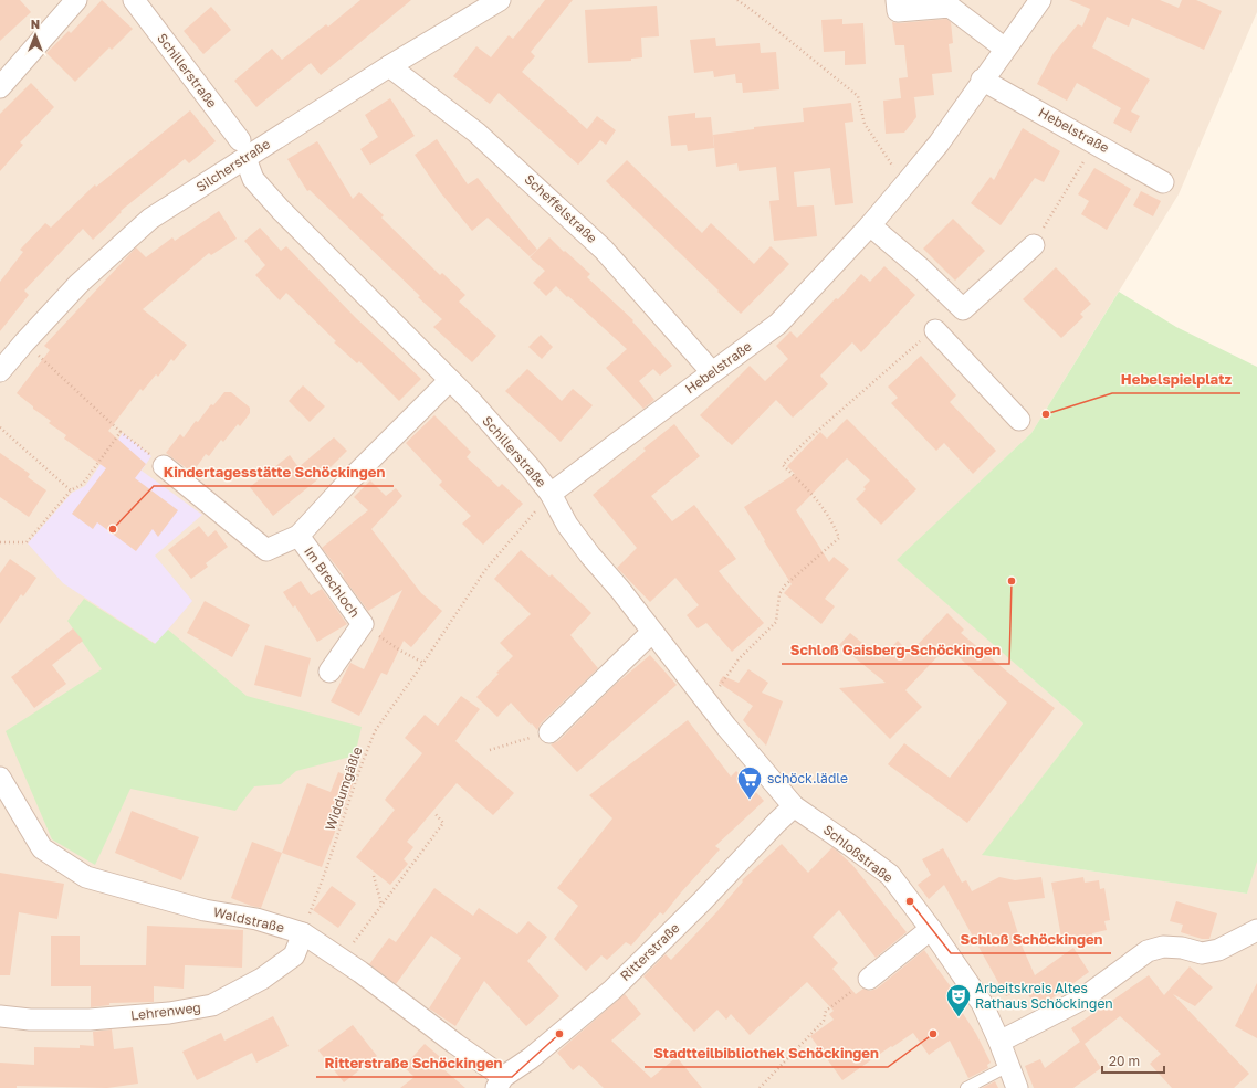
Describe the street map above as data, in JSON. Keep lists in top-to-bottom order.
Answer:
{
  "streets": {
    "street": [
      "Schillerstraße",
      "Hebelstraße",
      "Silcherstraße",
      "Scheffelstraße",
      "Im Brechloch",
      "Schloßstraße",
      "Waldstraße",
      "Ritterstraße",
      "Lehrenweg"
    ],
    "path": ["Widdumgäßle"]
  },
  "crossings": [
    ["Schillerstraße", "Hebelstraße"],
    ["Schillerstraße", "Silcherstraße"],
    ["Schillerstraße", "Im Brechloch"],
    ["Schillerstraße", "Widdumgäßle"],
    ["Schillerstraße", "Schloßstraße"],
    ["Schillerstraße", "Ritterstraße"],
    ["Hebelstraße", "Scheffelstraße"],
    ["Hebelstraße", "Widdumgäßle"],
    ["Silcherstraße", "Scheffelstraße"],
    ["Widdumgäßle", "Waldstraße"],
    ["Widdumgäßle", "Lehrenweg"],
    ["Schloßstraße", "Ritterstraße"],
    ["Waldstraße", "Ritterstraße"],
    ["Waldstraße", "Lehrenweg"]
  ],
  "places": {
    "other": [
      "Hebelspielplatz",
      "Kindertagesstätte Schöckingen",
      "Schloß Gaisberg-Schöckingen",
      "Schloß Schöckingen",
      "Ritterstraße Schöckingen",
      "Stadtteilbibliothek Schöckingen"
    ],
    "supermarket": ["schöck.lädle"],
    "theatre": ["Arbeitskreis Altes Rathaus Schöckingen"]
  },
  "scale_bar": "20 m",
  "north": "top"
}
